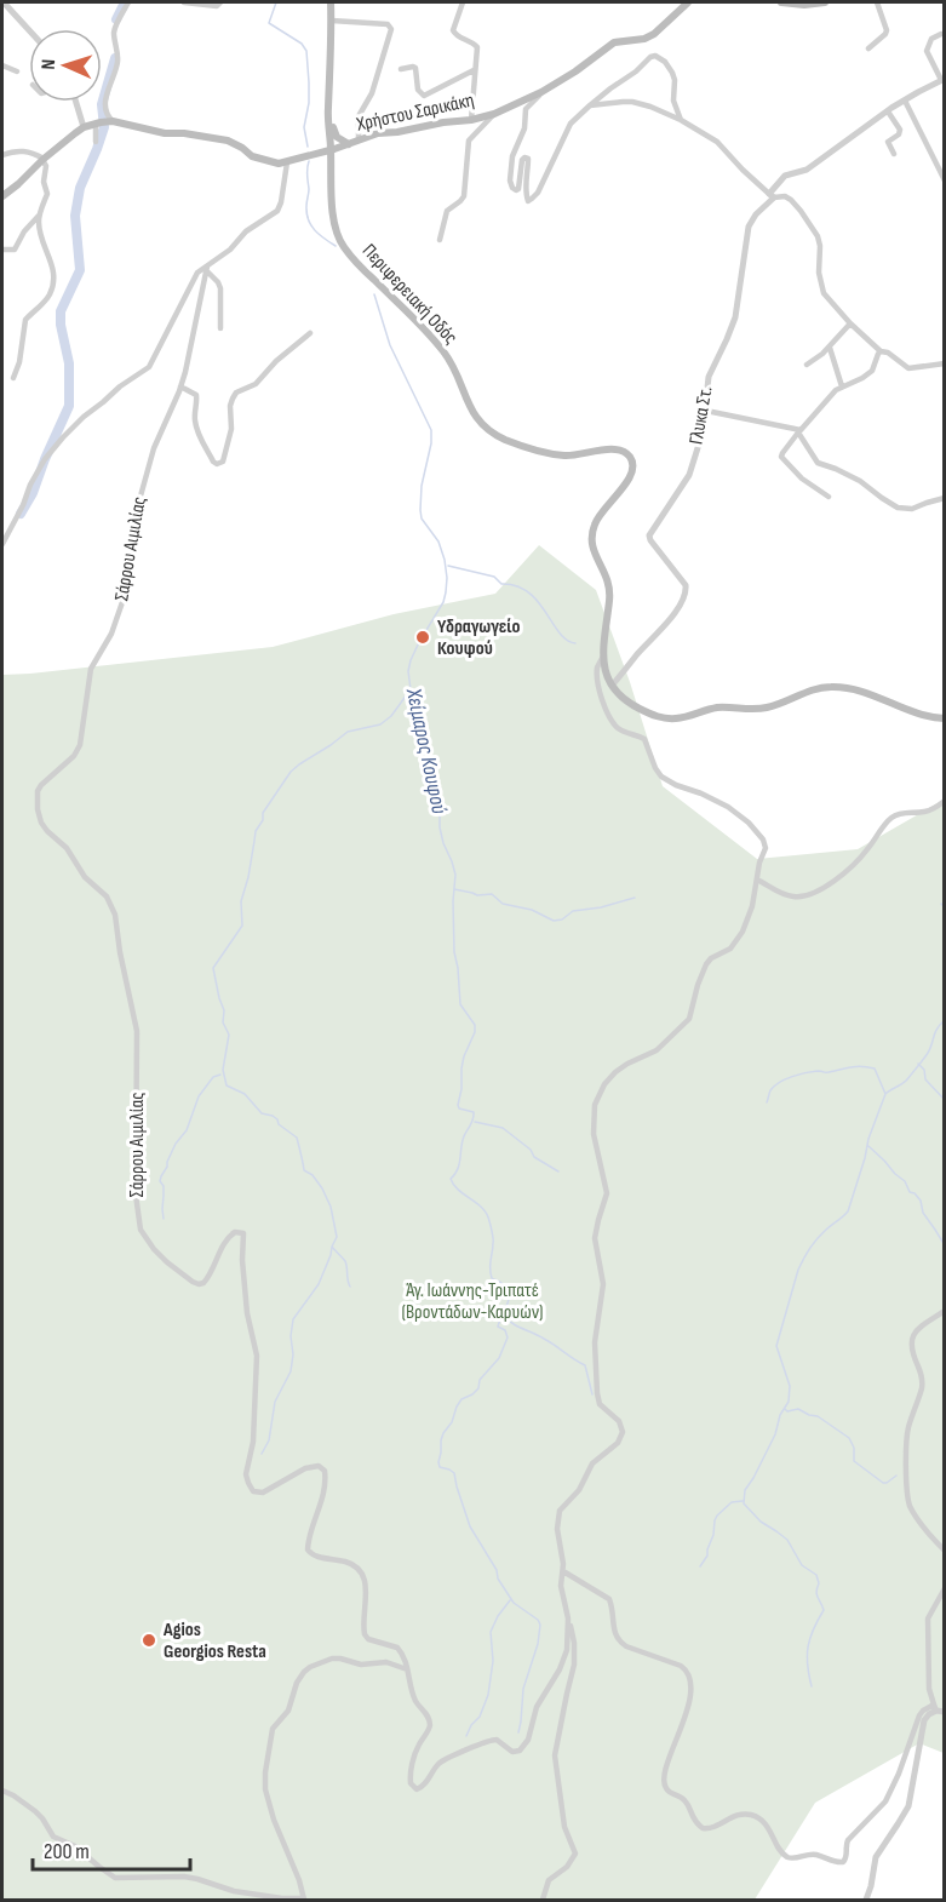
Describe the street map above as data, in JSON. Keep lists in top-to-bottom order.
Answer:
{
  "streets": {
    "main road": ["Χρήστου Σαρικάκη", "Περιφερειακή Οδός"],
    "street": ["Γλυκα Στ.", "Σάρρου Αιμιλίας"]
  },
  "crossings": [
    ["Χρήστου Σαρικάκη", "Περιφερειακή Οδός"],
    ["Περιφερειακή Οδός", "Γλυκα Στ."]
  ],
  "water": ["Χείμαρος Κουφού"],
  "parks": ["Άγ. Ιωάννης-Τριπατέ (Βροντάδων-Καρυών)"],
  "places": ["Υδραγωγείο Κουφού", "Agios Georgios Resta"],
  "scale_bar": "200 m",
  "north": "left"
}
